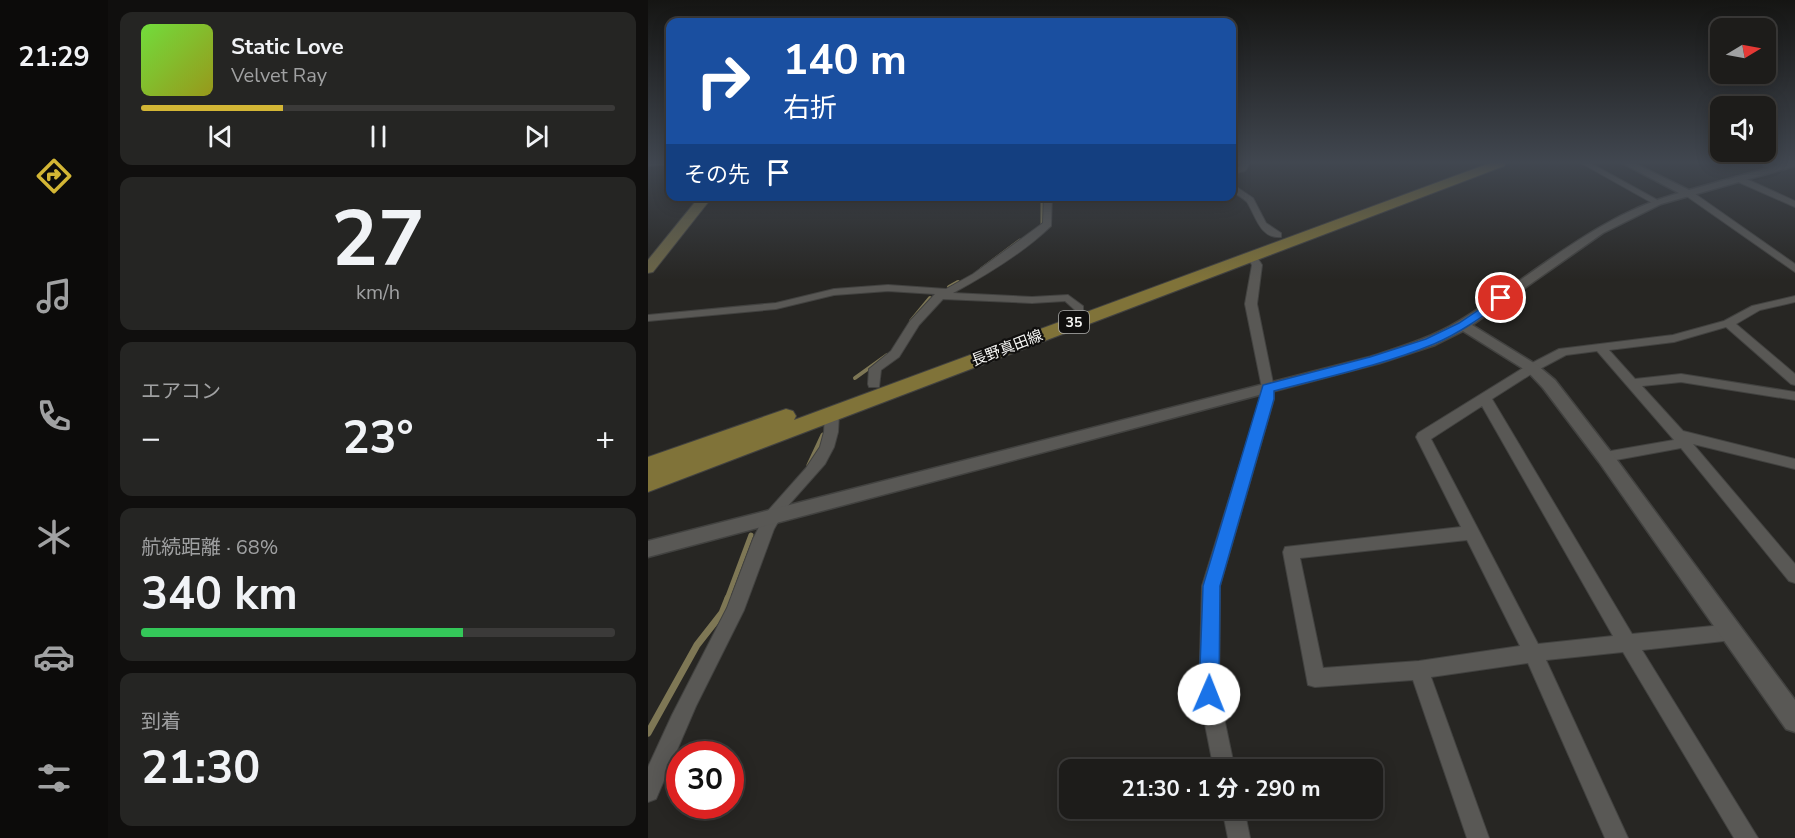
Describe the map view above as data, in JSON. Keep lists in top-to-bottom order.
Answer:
{
  "streets": {
    "main road": ["35", "長野真田線"]
  },
  "north": "right",
  "page": {
    "tabs": "21:29",
    "turn": ["140 m", "右折"],
    "song": ["Static Love", "Velvet Ray"],
    "then": "その先",
    "tile": [
      ["27", "km/h"],
      "エアコン",
      ["航続距離 · 68%", "340 km"],
      ["到着", "21:30"]
    ],
    "heat": ["−", "23°", "+"],
    "limit": "30",
    "trip": "21:30 · 1 分 · 290 m"
  }
}
